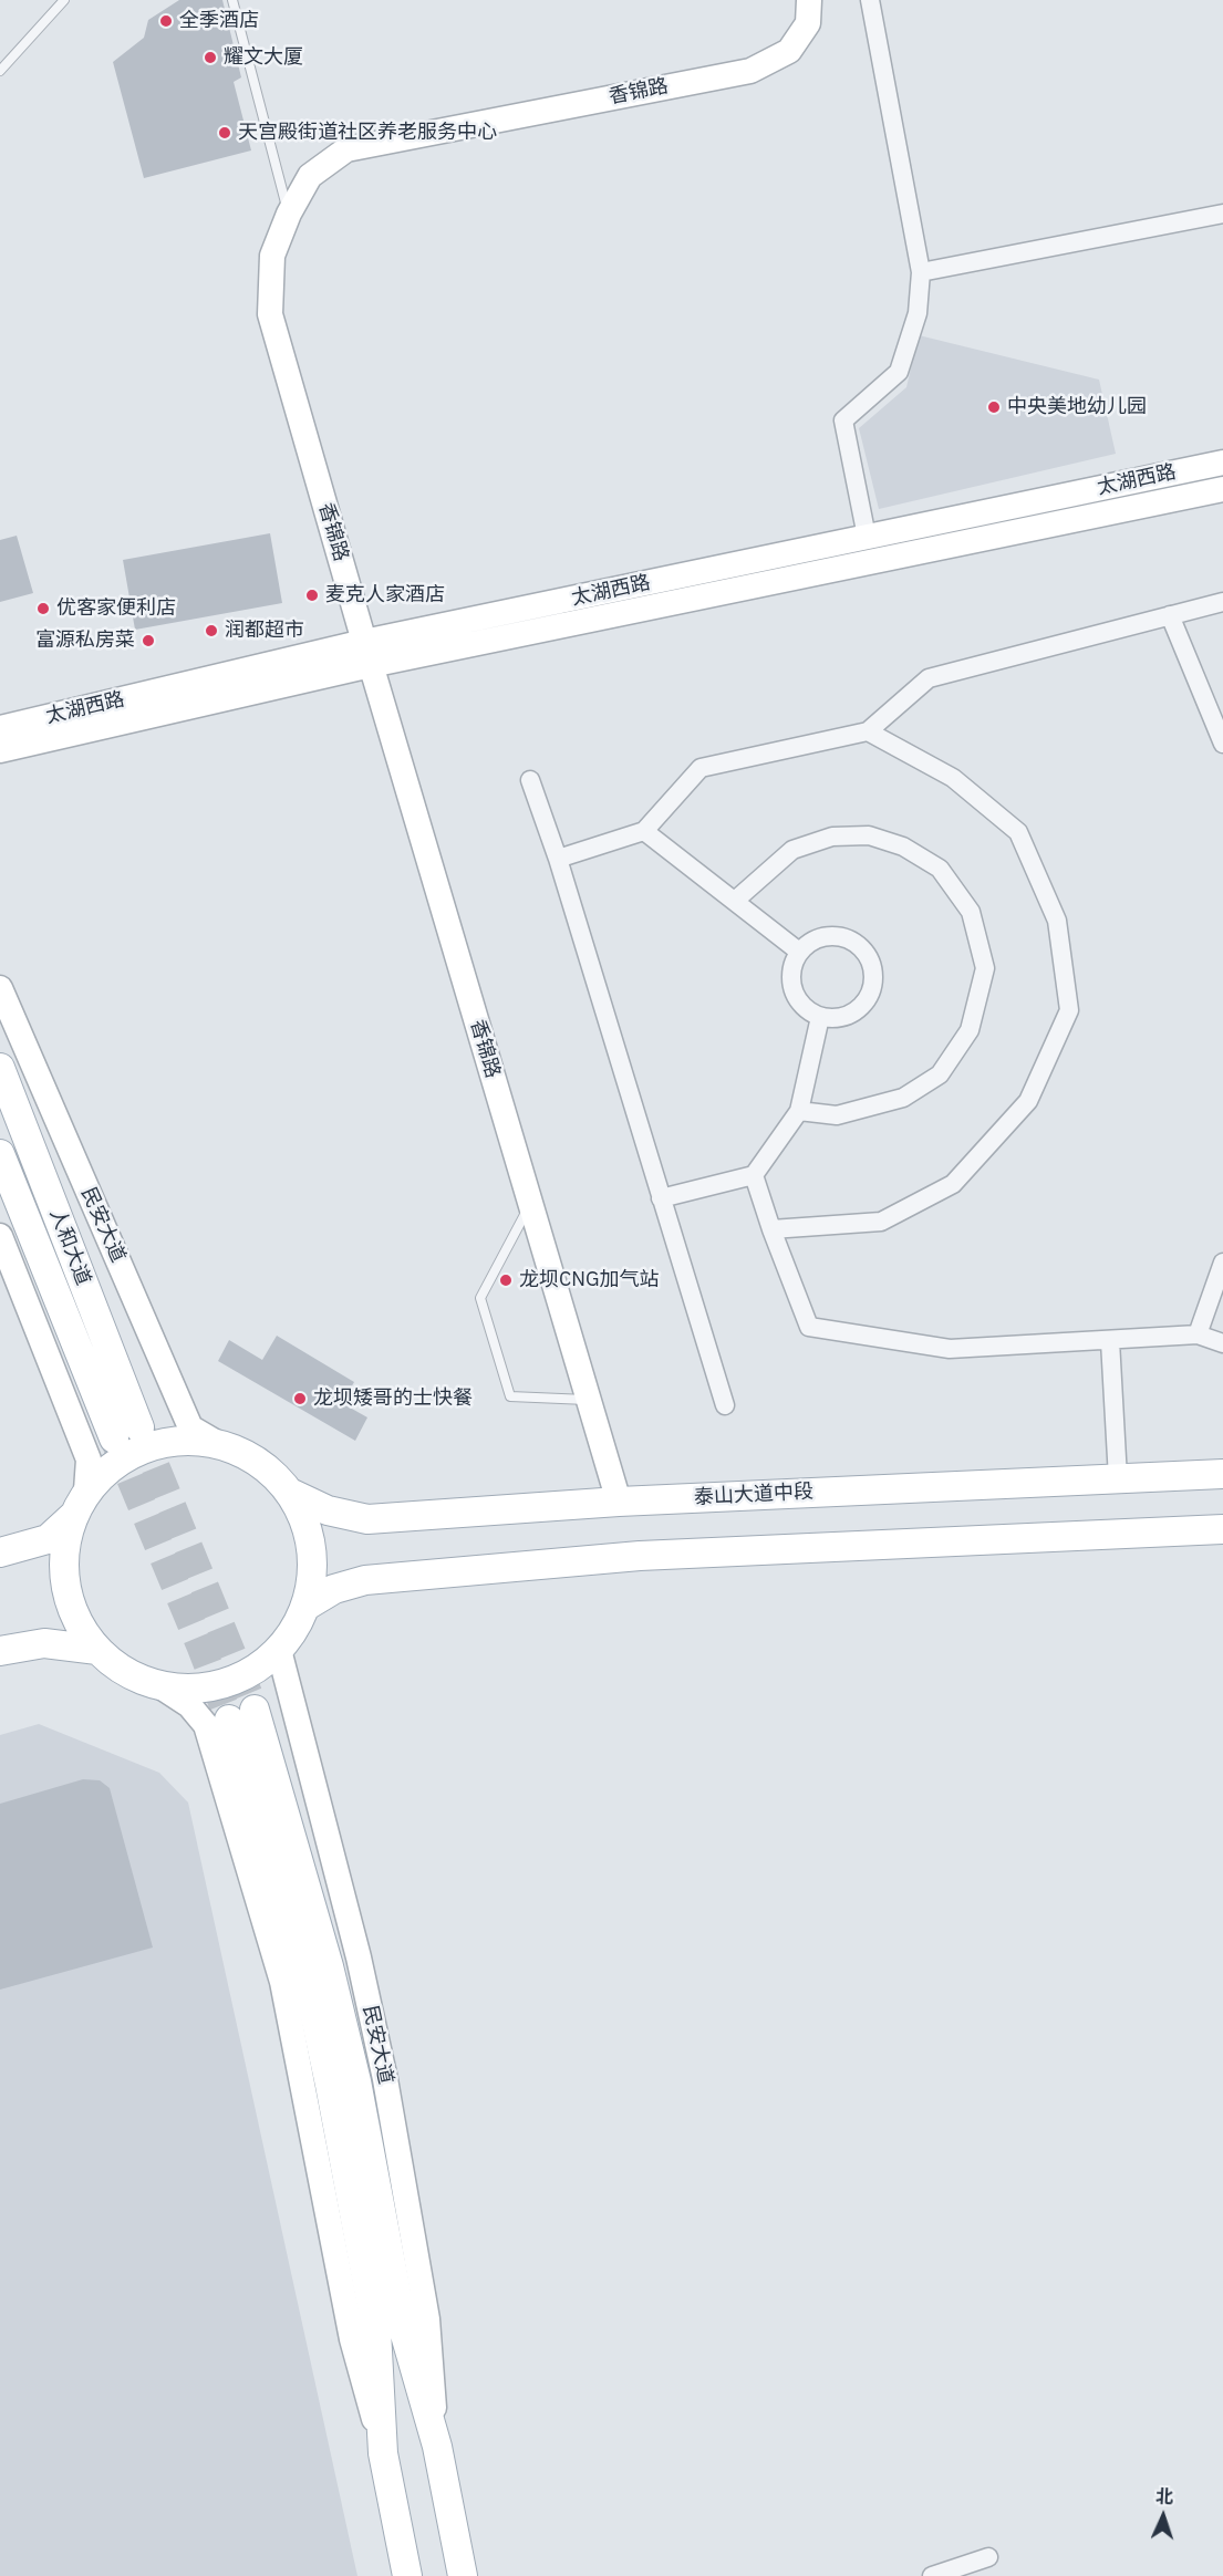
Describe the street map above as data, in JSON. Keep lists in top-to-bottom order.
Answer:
{
  "streets": {
    "main road": ["民安大道", "人和大道", "泰山大道中段"],
    "street": ["香锦路", "太湖西路"]
  },
  "crossings": [
    ["香锦路", "太湖西路"],
    ["香锦路", "泰山大道中段"]
  ],
  "places": [
    "全季酒店",
    "耀文大厦",
    "天宫殿街道社区养老服务中心",
    "中央美地幼儿园",
    "麦克人家酒店",
    "优客家便利店",
    "润都超市",
    "富源私房菜",
    "龙坝CNG加气站",
    "龙坝矮哥的士快餐"
  ],
  "north": "top"
}
